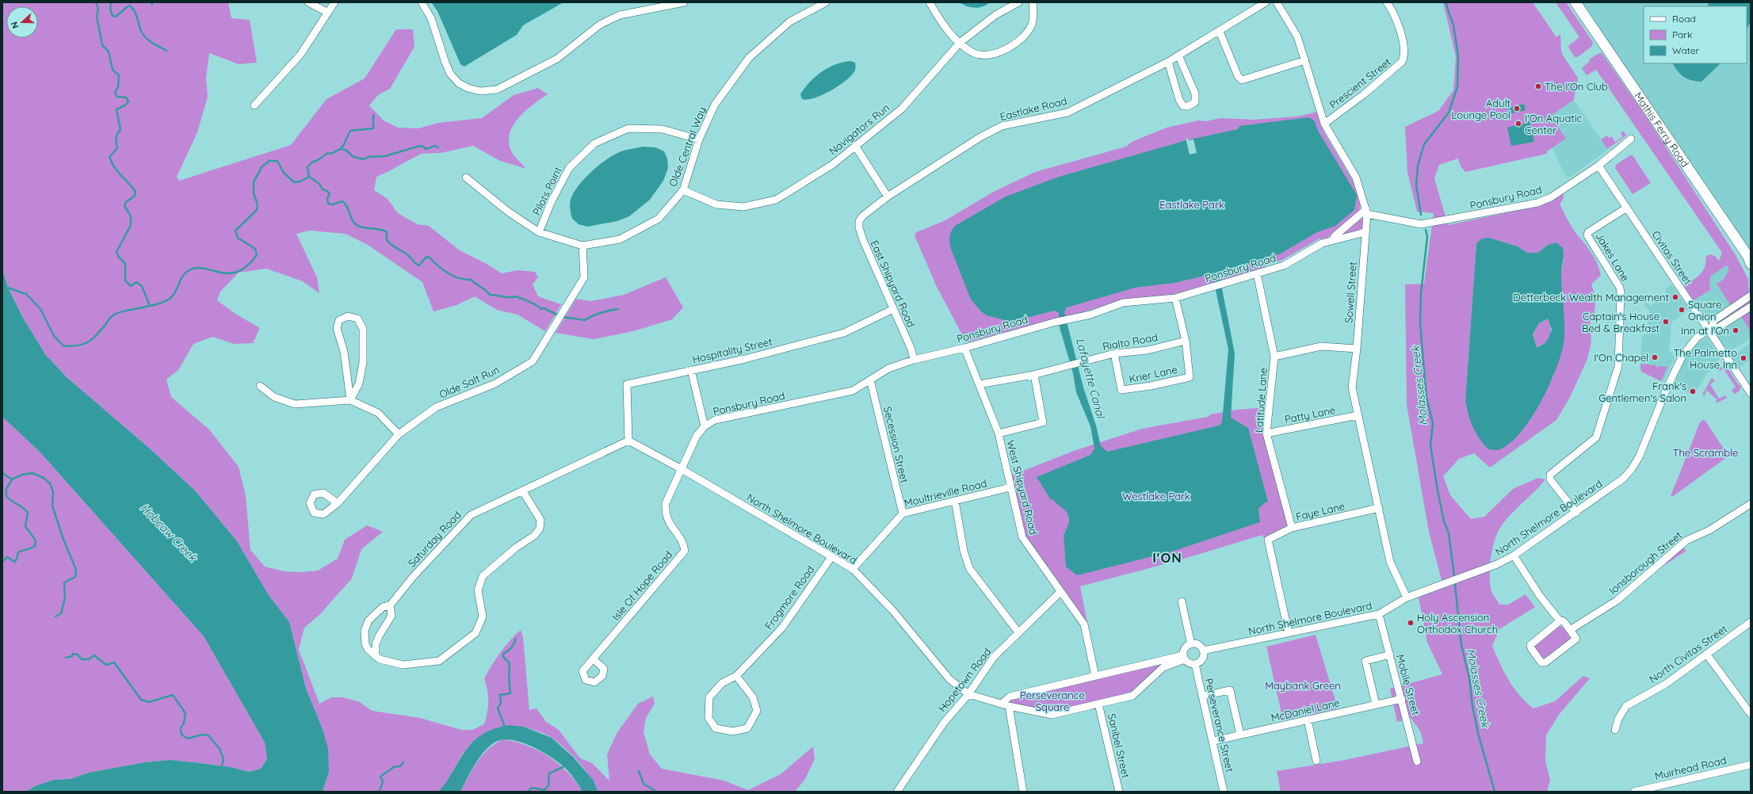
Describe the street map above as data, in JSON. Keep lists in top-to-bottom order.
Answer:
{
  "streets": {
    "main road": ["Mathis Ferry Road"],
    "street": [
      "Prescient Street",
      "Eastlake Road",
      "Navigators Run",
      "Olde Central Way",
      "Pilots Point",
      "Ponsbury Road",
      "Jakes Lane",
      "Civitas Street",
      "East Shipyard Road",
      "Sowell Street",
      "Rialto Road",
      "Hospitality Street",
      "Krier Lane",
      "Olde Salt Run",
      "Latitude Lane",
      "Patty Lane",
      "Secession Street",
      "West Shipyard Road",
      "Moultrieville Road",
      "Faye Lane",
      "North Shelmore Boulevard",
      "Saturday Road",
      "Ionsborough Street",
      "Isle Of Hope Road",
      "Frogmore Road",
      "North Civitas Street",
      "Hopetown Road",
      "Mobile Street",
      "McDaniel Lane",
      "Perseverance Street",
      "Sanibel Street",
      "Muirhead Road"
    ]
  },
  "crossings": [
    ["Prescient Street", "Sowell Street"],
    ["Eastlake Road", "East Shipyard Road"],
    ["Navigators Run", "Olde Central Way"],
    ["Olde Central Way", "Pilots Point"],
    ["Olde Central Way", "Olde Salt Run"],
    ["Ponsbury Road", "Civitas Street"],
    ["Ponsbury Road", "East Shipyard Road"],
    ["Ponsbury Road", "Sowell Street"],
    ["Ponsbury Road", "Latitude Lane"],
    ["Ponsbury Road", "Secession Street"],
    ["Ponsbury Road", "West Shipyard Road"],
    ["Ponsbury Road", "North Shelmore Boulevard"],
    ["Ponsbury Road", "Isle Of Hope Road"],
    ["Jakes Lane", "Civitas Street"],
    ["Jakes Lane", "North Shelmore Boulevard"],
    ["Civitas Street", "North Shelmore Boulevard"],
    ["East Shipyard Road", "Hospitality Street"],
    ["Sowell Street", "Patty Lane"],
    ["Sowell Street", "Faye Lane"],
    ["Sowell Street", "North Shelmore Boulevard"],
    ["Rialto Road", "Krier Lane"],
    ["Rialto Road", "West Shipyard Road"],
    ["Hospitality Street", "North Shelmore Boulevard"],
    ["Hospitality Street", "Saturday Road"],
    ["Latitude Lane", "Patty Lane"],
    ["Latitude Lane", "Faye Lane"],
    ["Secession Street", "Moultrieville Road"],
    ["West Shipyard Road", "Moultrieville Road"],
    ["West Shipyard Road", "Hopetown Road"],
    ["Moultrieville Road", "North Shelmore Boulevard"],
    ["Faye Lane", "North Shelmore Boulevard"],
    ["North Shelmore Boulevard", "Saturday Road"],
    ["North Shelmore Boulevard", "Isle Of Hope Road"],
    ["North Shelmore Boulevard", "Frogmore Road"],
    ["North Shelmore Boulevard", "Hopetown Road"],
    ["North Shelmore Boulevard", "Mobile Street"],
    ["North Shelmore Boulevard", "Perseverance Street"],
    ["North Shelmore Boulevard", "Sanibel Street"],
    ["Mobile Street", "McDaniel Lane"],
    ["McDaniel Lane", "Perseverance Street"]
  ],
  "districts": ["I'ON"],
  "water": ["Lafayette Canal", "Molasses Creek", "Hobcaw Creek"],
  "parks": [
    "Eastlake Park",
    "The Scramble",
    "Westlake Park",
    "Maybank Green",
    "Perseverance Square"
  ],
  "places": [
    "The I'On Club",
    "Adult Lounge Pool",
    "I'On Aquatic Center",
    "Detterbeck Wealth Management",
    "Square Onion",
    "Captain's House Bed & Breakfast",
    "Inn at I'On",
    "I'On Chapel",
    "The Palmetto House Inn",
    "Frank's Gentlemen's Salon",
    "Holy Ascension Orthodox Church"
  ],
  "legend": ["Road", "Park", "Water"],
  "north": "left"
}
